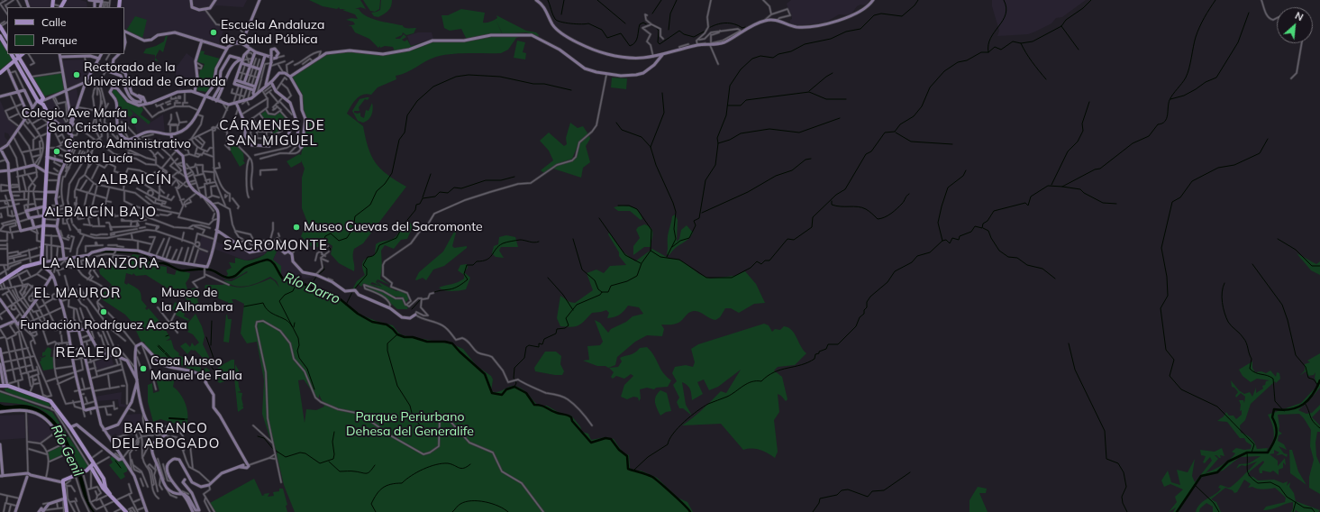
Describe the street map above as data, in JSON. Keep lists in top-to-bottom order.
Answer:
{
  "districts": [
    "CÁRMENES DE SAN MIGUEL",
    "ALBAICÍN",
    "ALBAICÍN BAJO",
    "SACROMONTE",
    "LA ALMANZORA",
    "EL MAUROR",
    "REALEJO",
    "BARRANCO DEL ABOGADO"
  ],
  "water": ["Río Darro", "Río Genil"],
  "parks": ["Parque Periurbano Dehesa del Generalife"],
  "places": [
    "Escuela Andaluza de Salud Pública",
    "Rectorado de la Universidad de Granada",
    "Colegio Ave María San Cristobal",
    "Centro Administrativo Santa Lucía",
    "Museo Cuevas del Sacromonte",
    "Museo de la Alhambra",
    "Fundación Rodríguez Acosta",
    "Casa Museo Manuel de Falla"
  ],
  "legend": ["Calle", "Parque"],
  "north": "top right"
}
